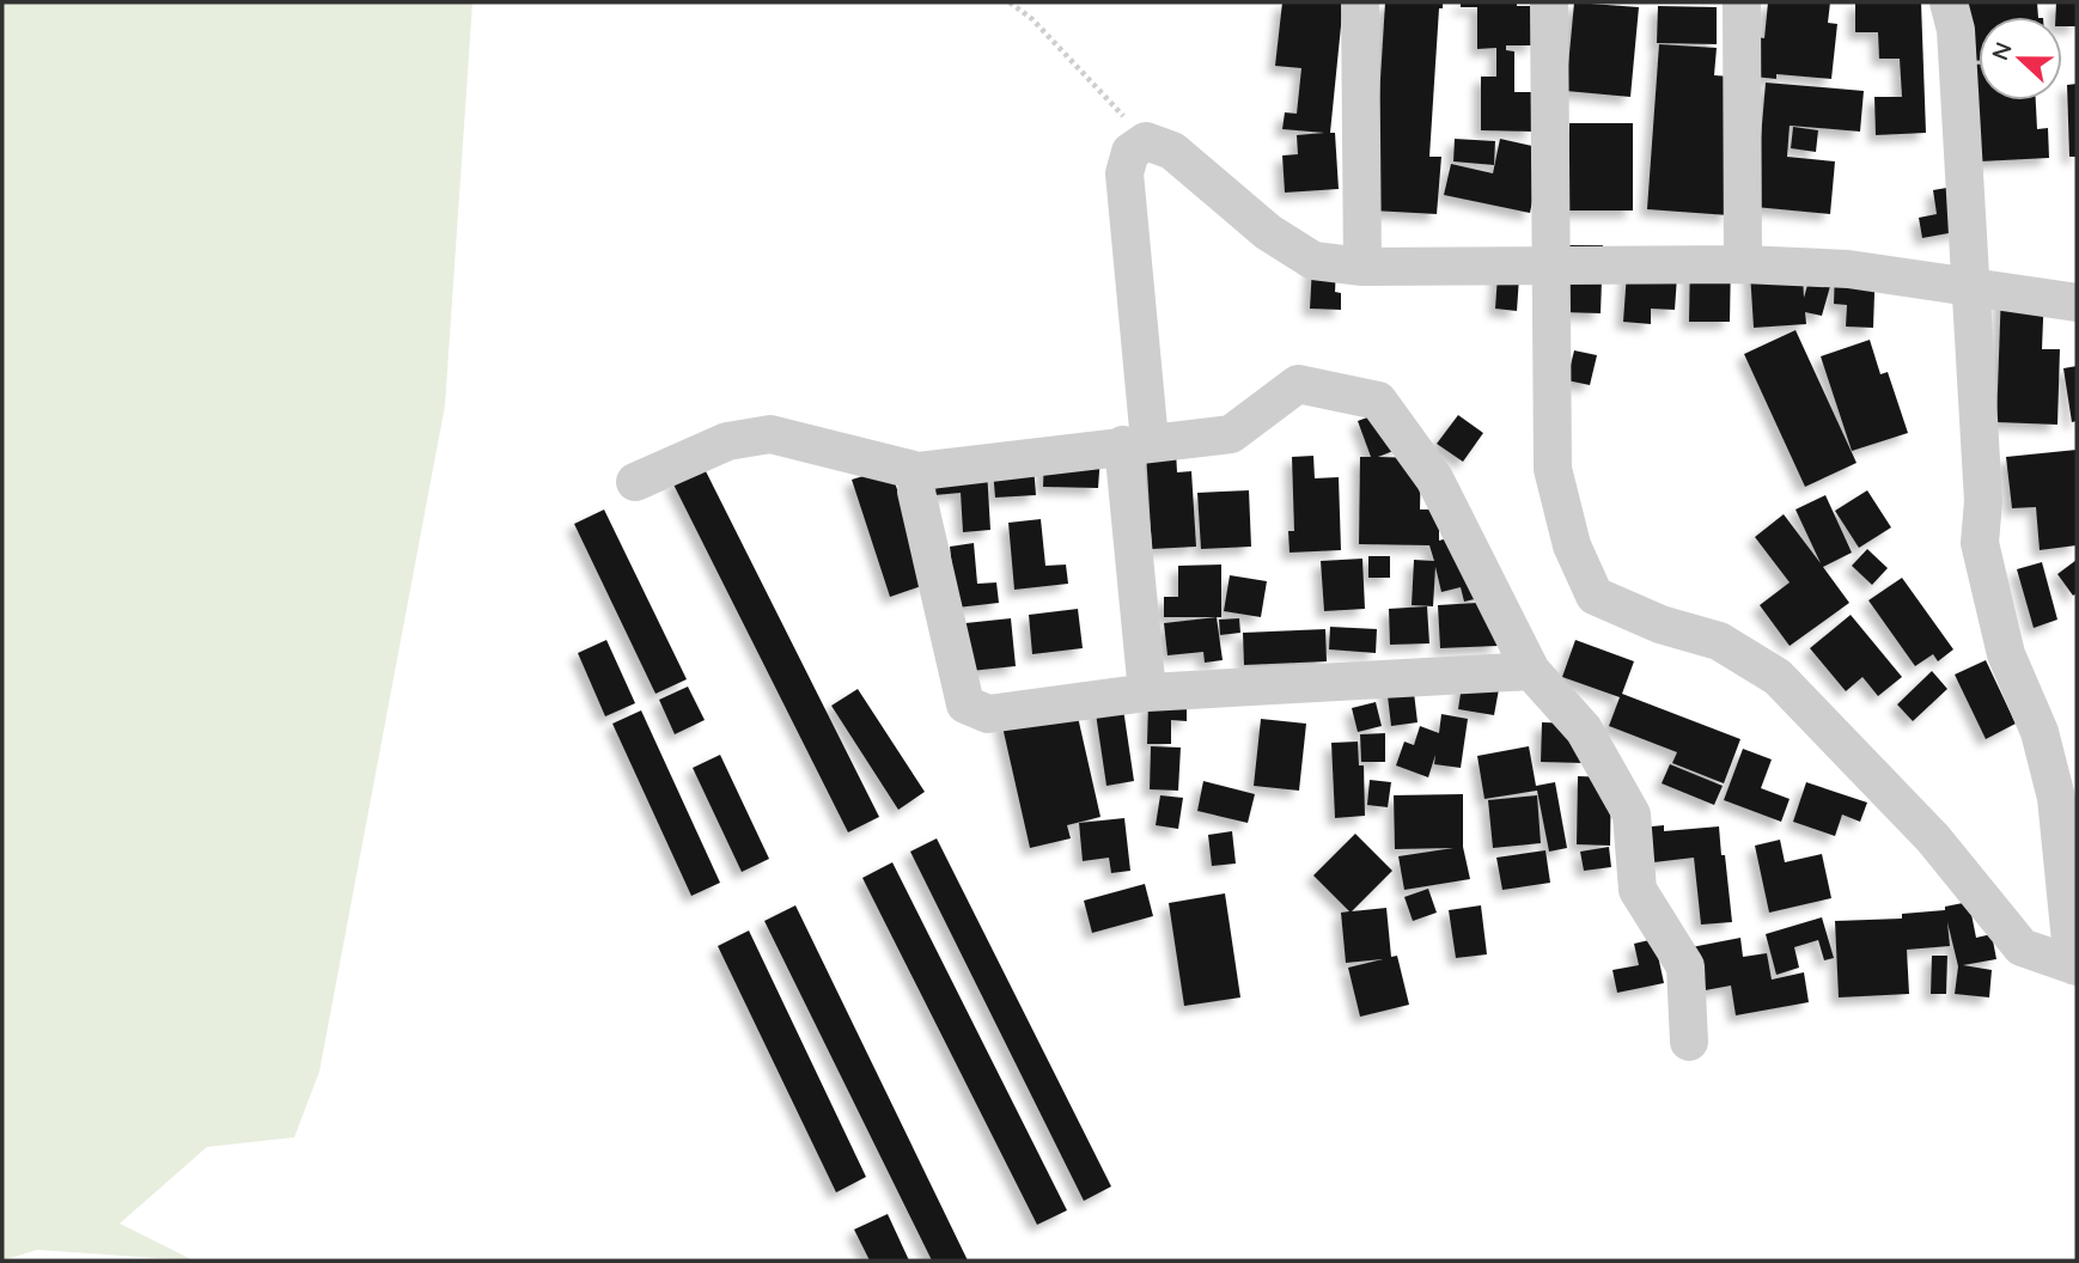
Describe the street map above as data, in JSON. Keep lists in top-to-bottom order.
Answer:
{
  "north": "left"
}
